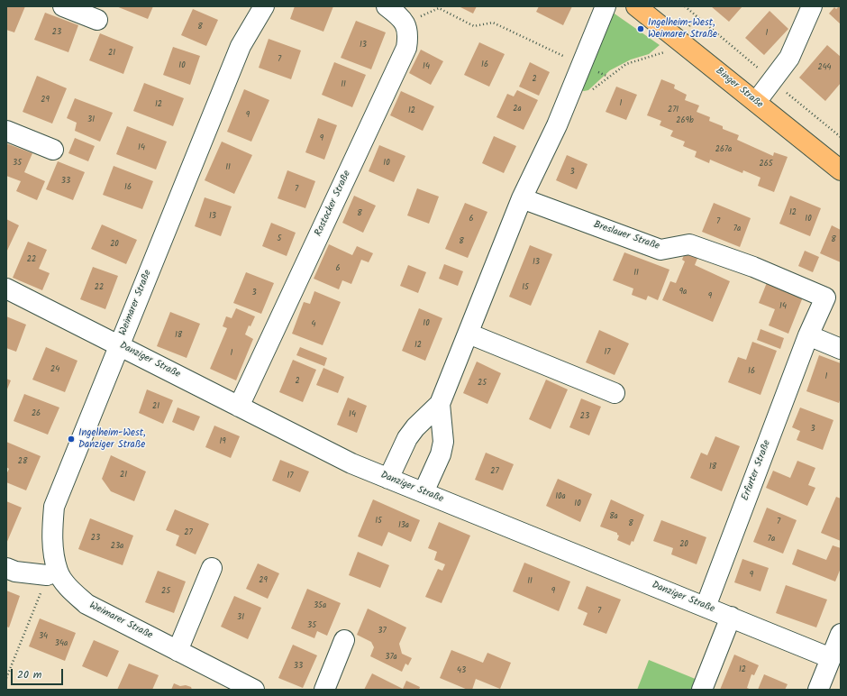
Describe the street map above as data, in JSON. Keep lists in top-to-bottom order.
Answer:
{
  "streets": {
    "main road": ["Binger Straße"],
    "street": [
      "Rostocker Straße",
      "Breslauer Straße",
      "Weimarer Straße",
      "Danziger Straße",
      "Erfurter Straße"
    ]
  },
  "crossings": [
    ["Rostocker Straße", "Danziger Straße"],
    ["Breslauer Straße", "Erfurter Straße"],
    ["Weimarer Straße", "Danziger Straße"],
    ["Danziger Straße", "Erfurter Straße"]
  ],
  "places": ["Ingelheim-West, Weimarer Straße", "Ingelheim-West, Danziger Straße"],
  "house_numbers": [
    "8",
    "23",
    "1",
    "13",
    "21",
    "7",
    "16",
    "10",
    "14",
    "244",
    "2",
    "11",
    "29",
    "1",
    "12",
    "2a",
    "271",
    "12",
    "9",
    "31",
    "269b",
    "9",
    "14",
    "267a",
    "35",
    "10",
    "265",
    "11",
    "3",
    "33",
    "16",
    "7",
    "12",
    "8",
    "13",
    "6",
    "10",
    "7",
    "7a",
    "5",
    "8",
    "8",
    "20",
    "22",
    "13",
    "6",
    "11",
    "22",
    "15",
    "9a",
    "3",
    "9",
    "14",
    "10",
    "4",
    "18",
    "12",
    "17",
    "1",
    "24",
    "16",
    "1",
    "2",
    "25",
    "21",
    "26",
    "14",
    "23",
    "3",
    "19",
    "28",
    "18",
    "27",
    "21",
    "17",
    "10a",
    "10",
    "8a",
    "15",
    "7",
    "8",
    "13a",
    "27",
    "23",
    "7a",
    "20",
    "23a",
    "9",
    "29",
    "11",
    "25",
    "9",
    "35a",
    "7",
    "31",
    "35",
    "37",
    "34",
    "34a",
    "37a",
    "33",
    "12",
    "43"
  ],
  "scale_bar": "20 m"
}
